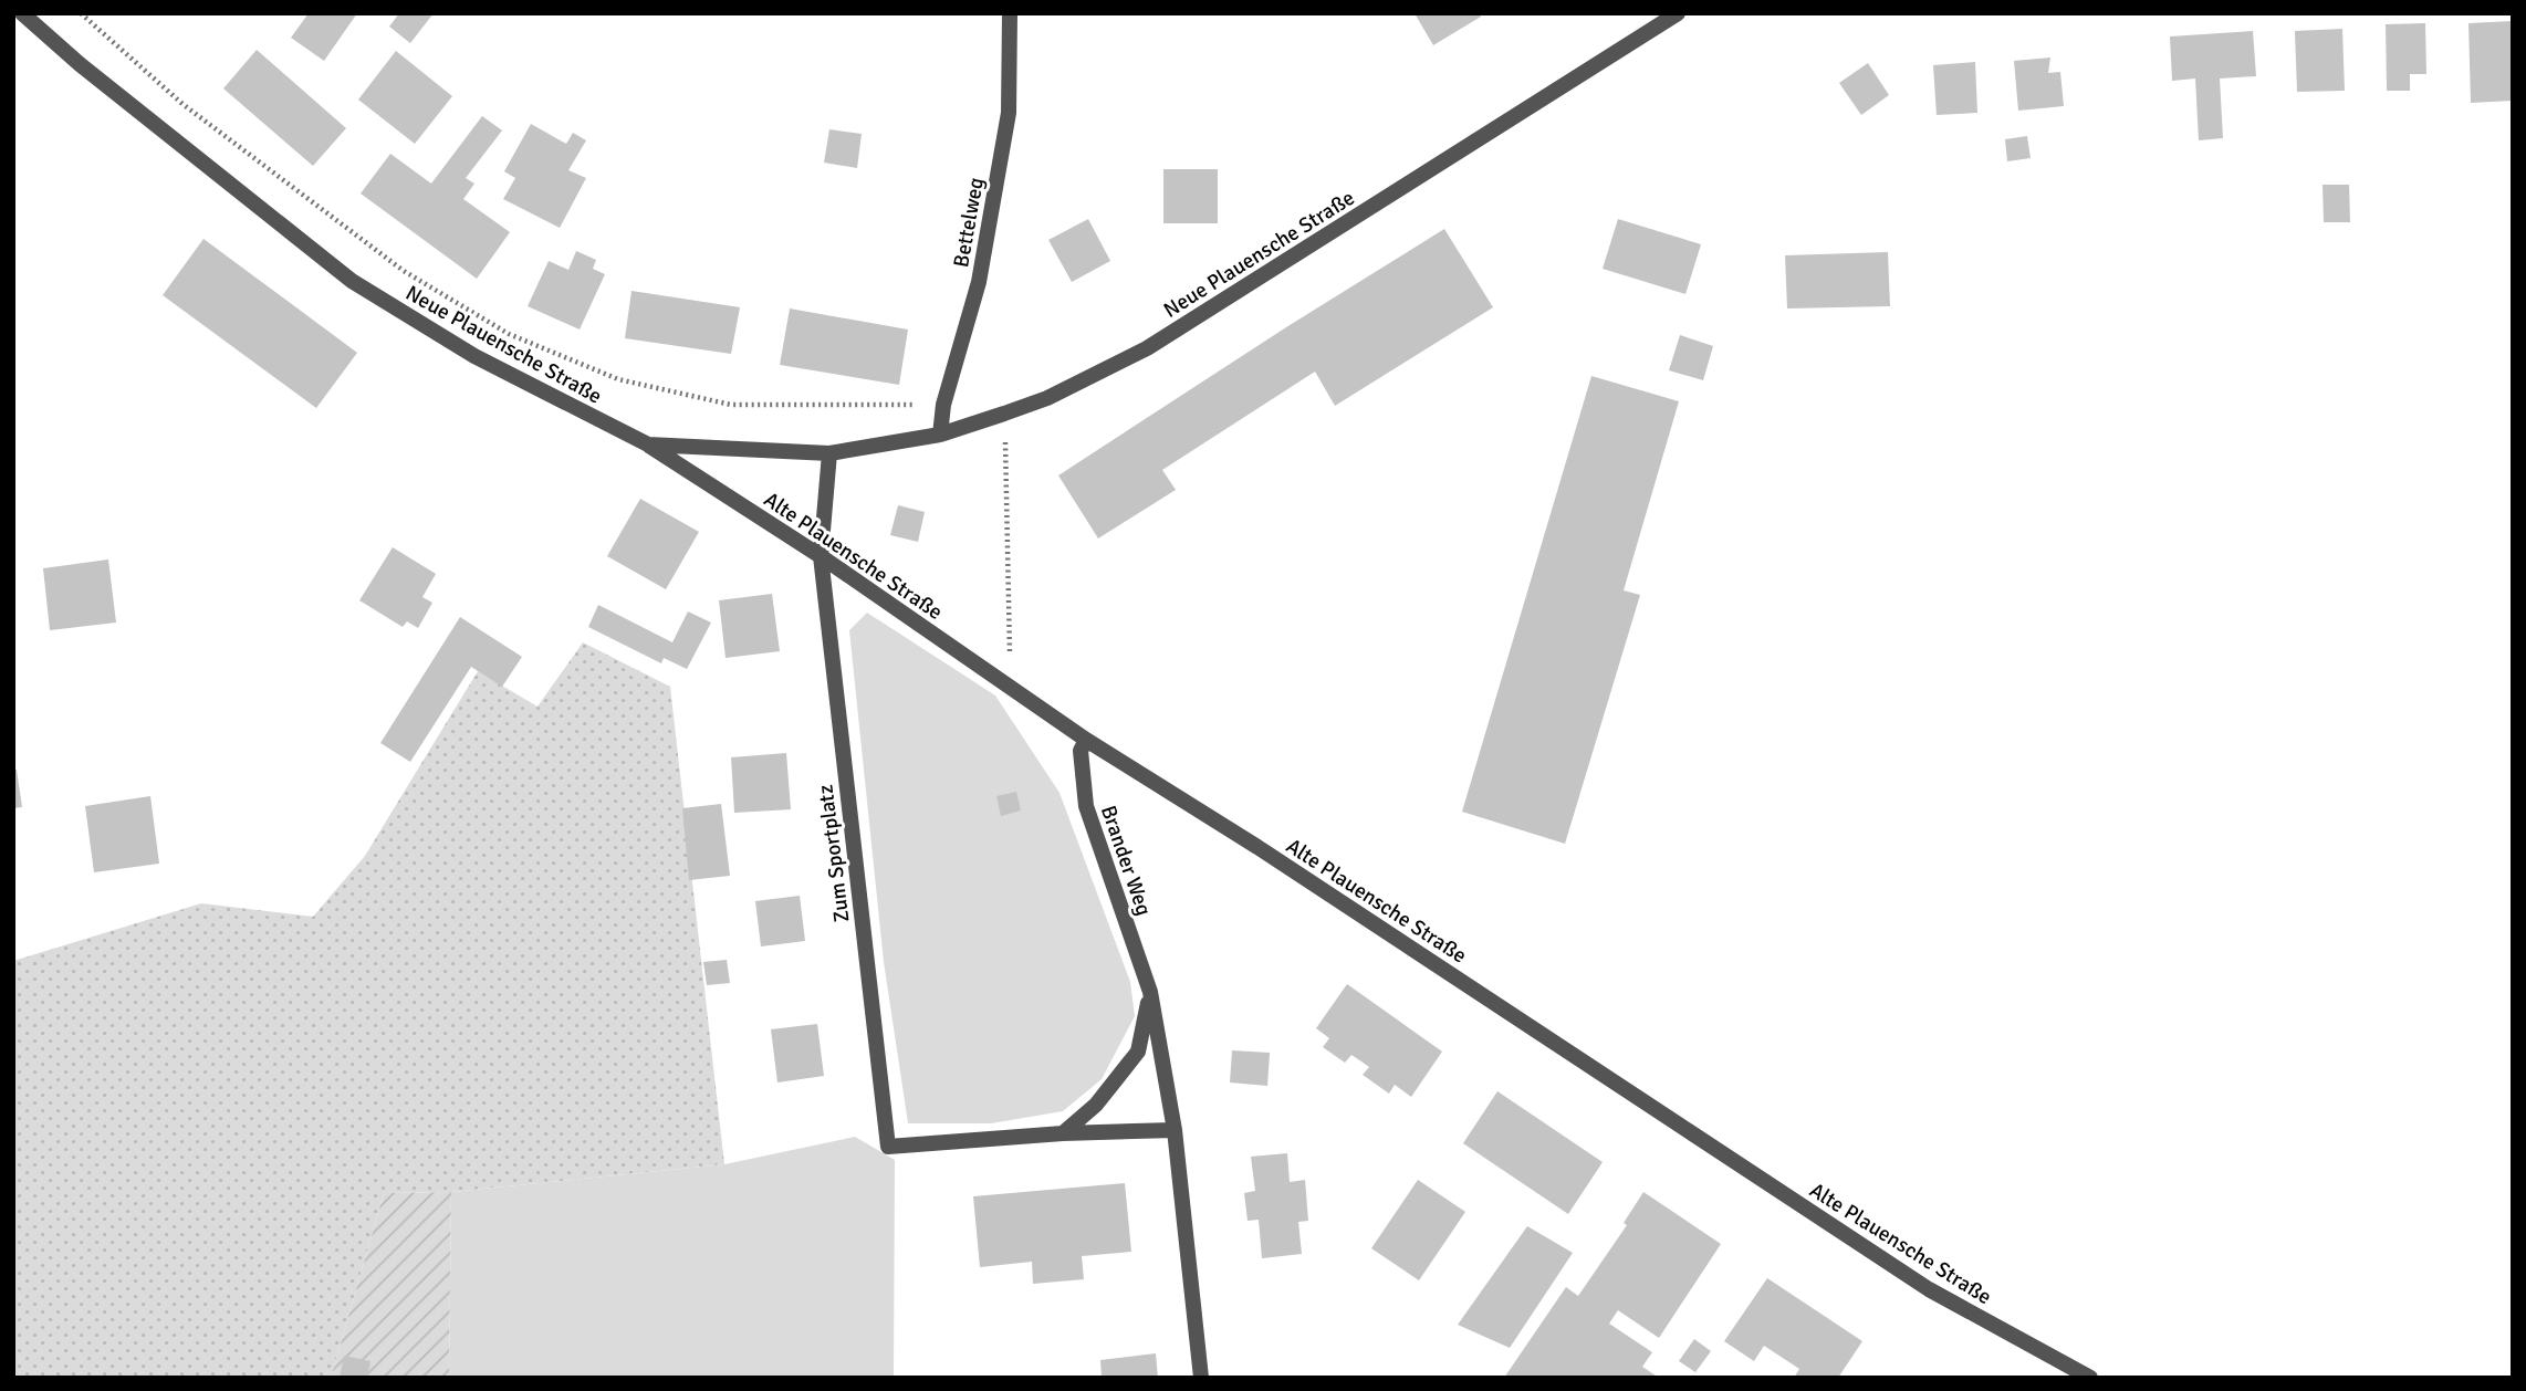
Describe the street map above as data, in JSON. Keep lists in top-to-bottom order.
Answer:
{
  "streets": {
    "street": [
      "Bettelweg",
      "Neue Plauensche Straße",
      "Alte Plauensche Straße",
      "Zum Sportplatz",
      "Brander Weg"
    ]
  },
  "crossings": [
    ["Bettelweg", "Neue Plauensche Straße"],
    ["Neue Plauensche Straße", "Alte Plauensche Straße"],
    ["Alte Plauensche Straße", "Zum Sportplatz"],
    ["Alte Plauensche Straße", "Brander Weg"]
  ]
}
